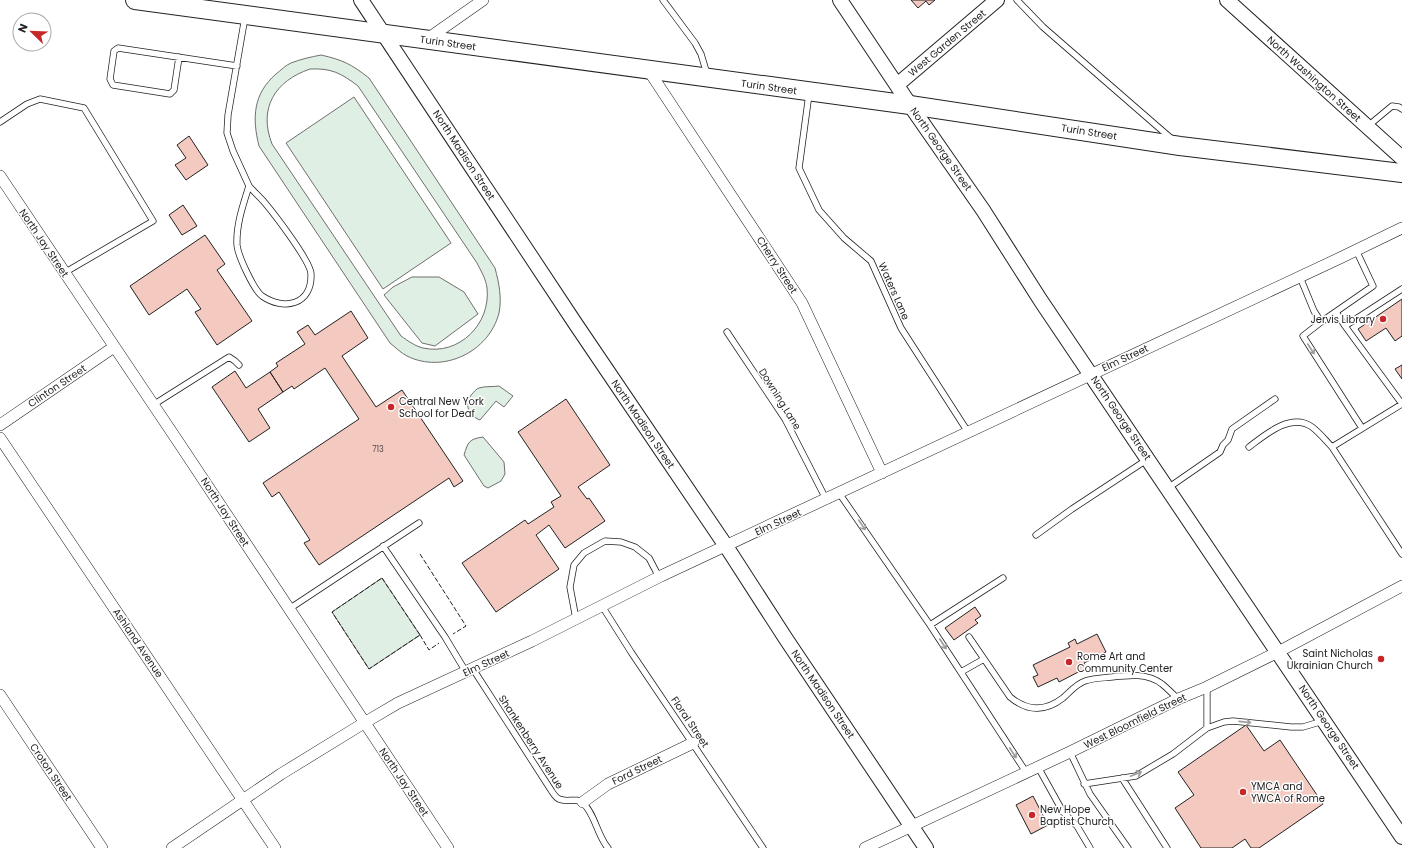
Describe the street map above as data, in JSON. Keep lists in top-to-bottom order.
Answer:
{
  "streets": {
    "main road": ["Turin Street"],
    "street": [
      "West Garden Street",
      "North Washington Street",
      "North George Street",
      "North Madison Street",
      "North Jay Street",
      "Cherry Street",
      "Elm Street",
      "Clinton Street",
      "Ashland Avenue",
      "West Bloomfield Street",
      "Ford Street",
      "Croton Street"
    ],
    "lane": [
      "Waters Lane",
      "Downing Lane",
      "Floral Street",
      "Shankenberry Avenue"
    ]
  },
  "crossings": [
    ["Turin Street", "North George Street"],
    ["Turin Street", "North Madison Street"],
    ["Turin Street", "Cherry Street"],
    ["Turin Street", "Waters Lane"],
    ["West Garden Street", "North George Street"],
    ["North George Street", "Elm Street"],
    ["North George Street", "West Bloomfield Street"],
    ["North Madison Street", "Elm Street"],
    ["North Madison Street", "West Bloomfield Street"],
    ["North Jay Street", "Elm Street"],
    ["North Jay Street", "Clinton Street"],
    ["Cherry Street", "Elm Street"],
    ["Waters Lane", "Elm Street"],
    ["Elm Street", "Downing Lane"],
    ["Elm Street", "Ashland Avenue"],
    ["Elm Street", "Floral Street"],
    ["Elm Street", "Shankenberry Avenue"],
    ["Floral Street", "Ford Street"],
    ["Shankenberry Avenue", "Ford Street"]
  ],
  "places": [
    "Jervis Library",
    "Central New York School for Deaf",
    "Saint Nicholas Ukrainian Church",
    "Rome Art and Community Center",
    "YMCA and YWCA of Rome",
    "New Hope Baptist Church"
  ],
  "house_numbers": ["713"],
  "north": "top left"
}
